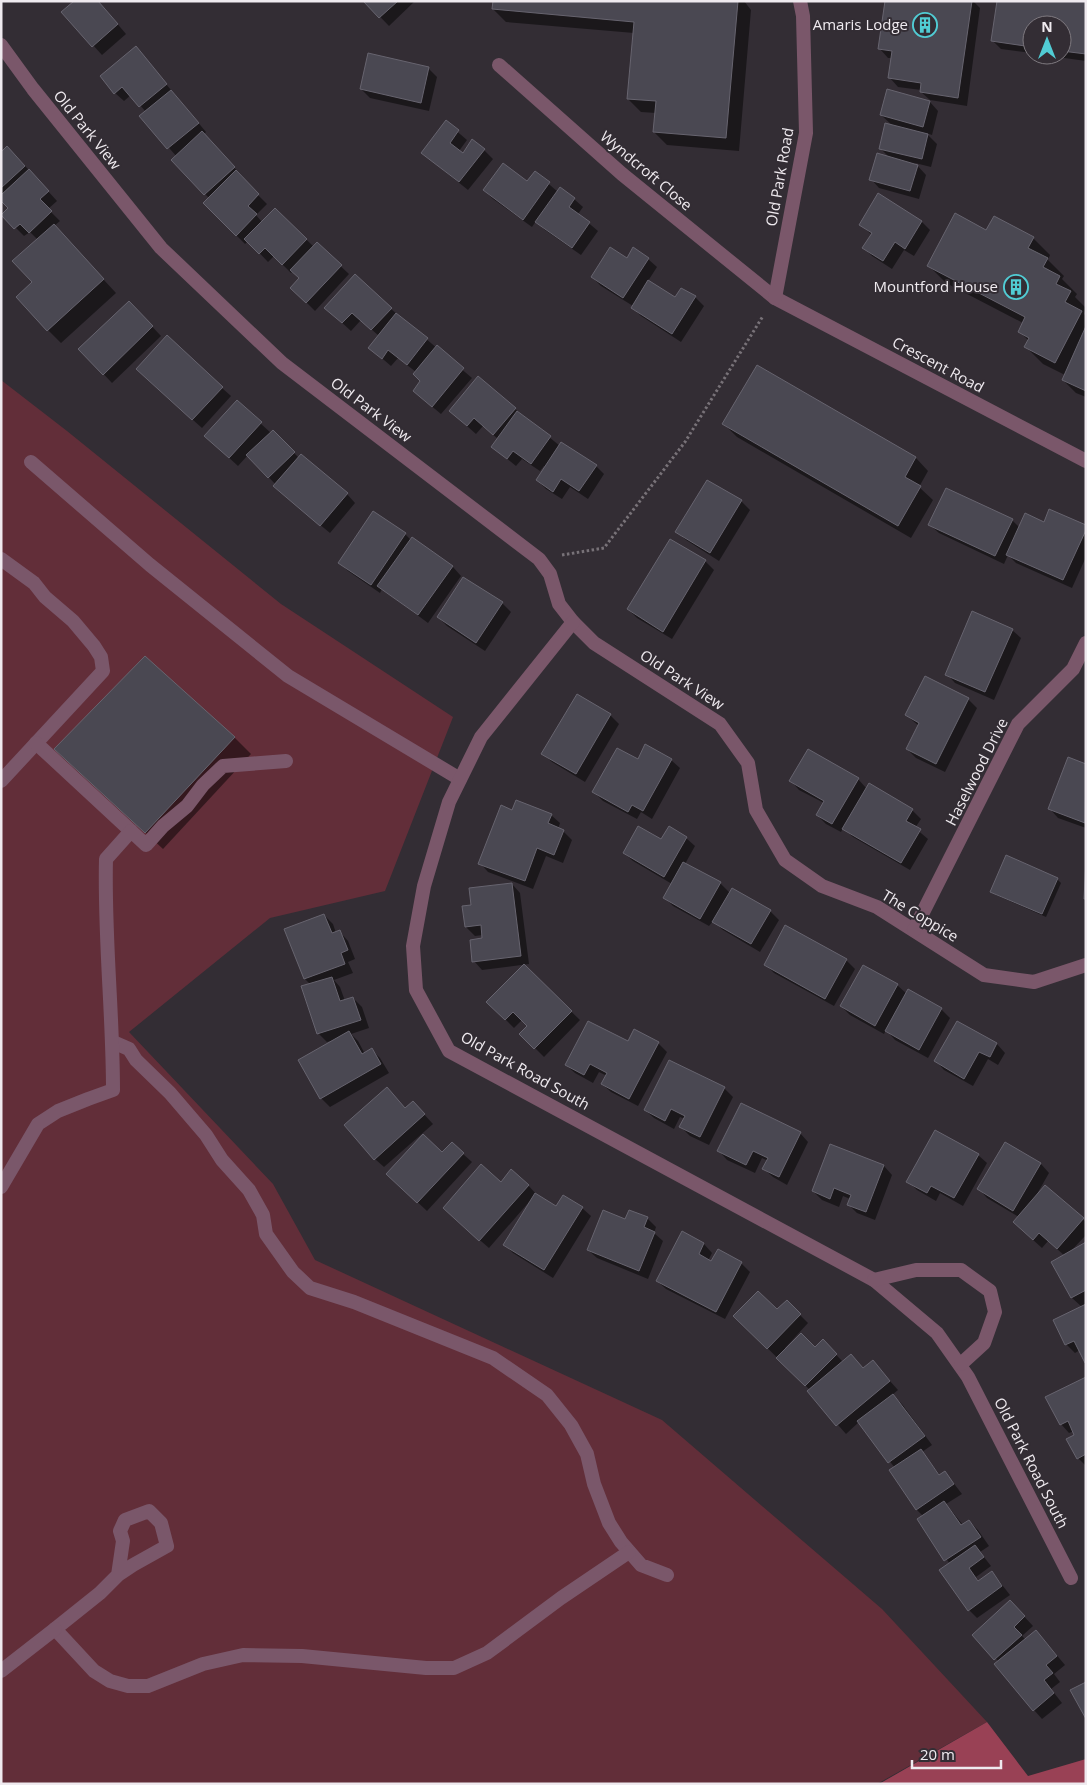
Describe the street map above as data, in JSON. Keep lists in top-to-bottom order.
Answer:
{
  "streets": {
    "street": [
      "Old Park View",
      "Wyndcroft Close",
      "Old Park Road",
      "Crescent Road",
      "Haselwood Drive",
      "The Coppice",
      "Old Park Road South"
    ]
  },
  "crossings": [
    ["Old Park View", "The Coppice"],
    ["Old Park View", "Old Park Road South"],
    ["Wyndcroft Close", "Old Park Road"],
    ["Wyndcroft Close", "Crescent Road"],
    ["Old Park Road", "Crescent Road"],
    ["Haselwood Drive", "The Coppice"]
  ],
  "places": {
    "building": ["Amaris Lodge", "Mountford House"]
  },
  "scale_bar": "20 m",
  "north": "top"
}
